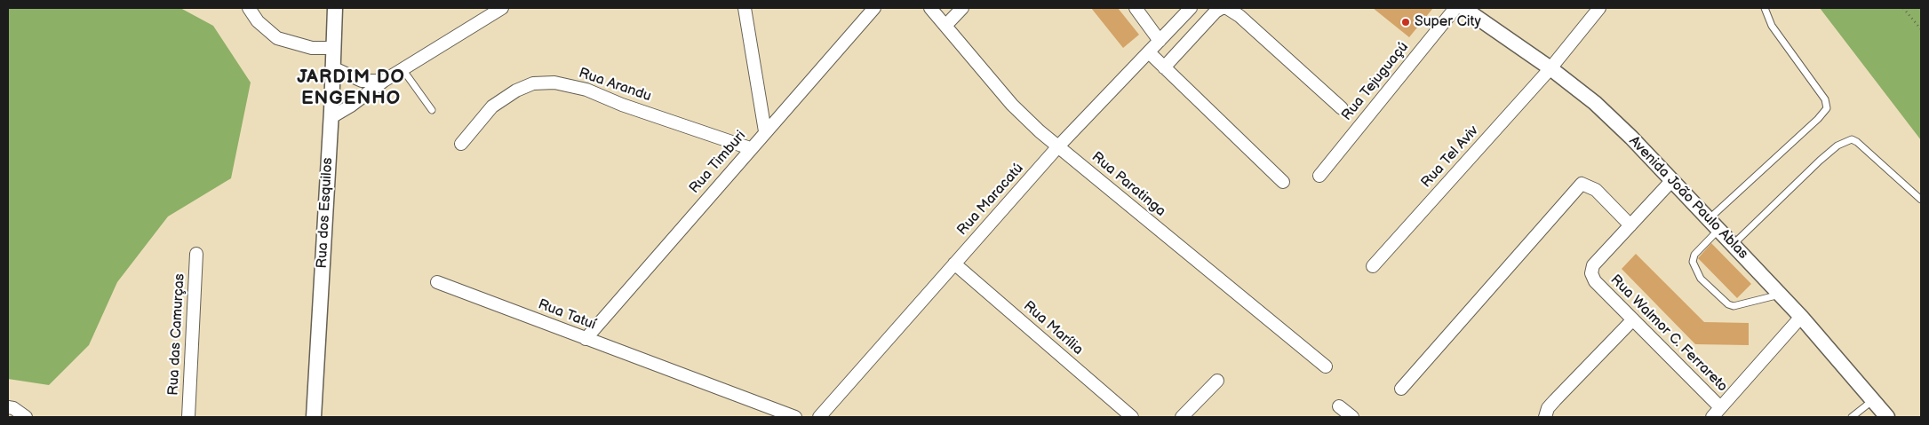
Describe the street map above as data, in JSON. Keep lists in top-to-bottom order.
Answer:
{
  "streets": {
    "street": [
      "Rua Tejuguaçú",
      "Rua Arandu",
      "Rua Tel Aviv",
      "Rua Timburi",
      "Rua Paratinga",
      "Avenida João Paulo Ablas",
      "Rua Maracatú",
      "Rua dos Esquilos",
      "Rua Tatuí",
      "Rua Marília",
      "Rua Walmor C. Ferrareto",
      "Rua das Camurças"
    ]
  },
  "crossings": [
    ["Rua Arandu", "Rua Timburi"],
    ["Rua Tel Aviv", "Avenida João Paulo Ablas"],
    ["Rua Timburi", "Rua Tatuí"],
    ["Rua Paratinga", "Rua Maracatú"],
    ["Rua Maracatú", "Rua Marília"]
  ],
  "districts": ["JARDIM DO ENGENHO"],
  "places": ["Super City"]
}
